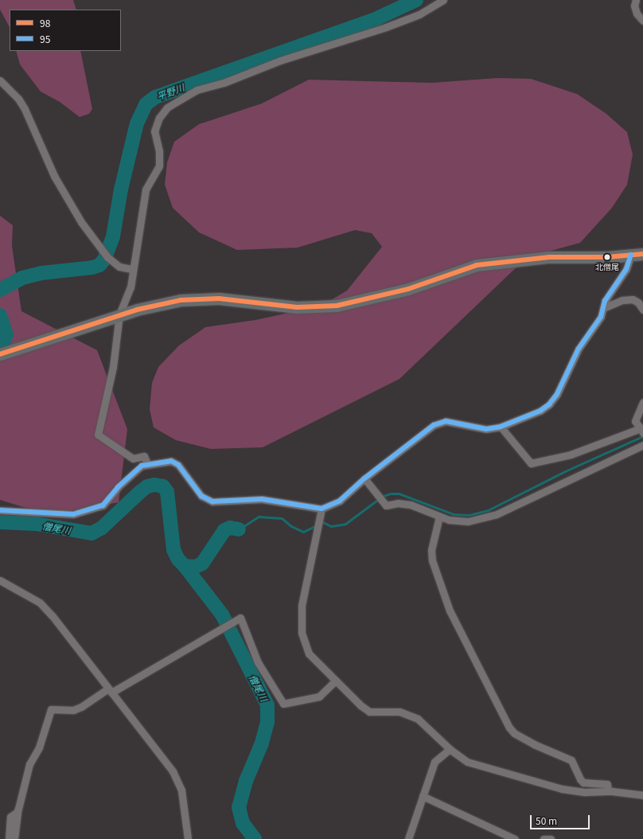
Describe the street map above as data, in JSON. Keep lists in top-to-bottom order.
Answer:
{
  "water": ["平野川", "僧尾川"],
  "places": ["北僧尾"],
  "lines": ["transit line 98", "transit line 95"],
  "legend": ["98", "95"],
  "scale_bar": "50 m"
}
